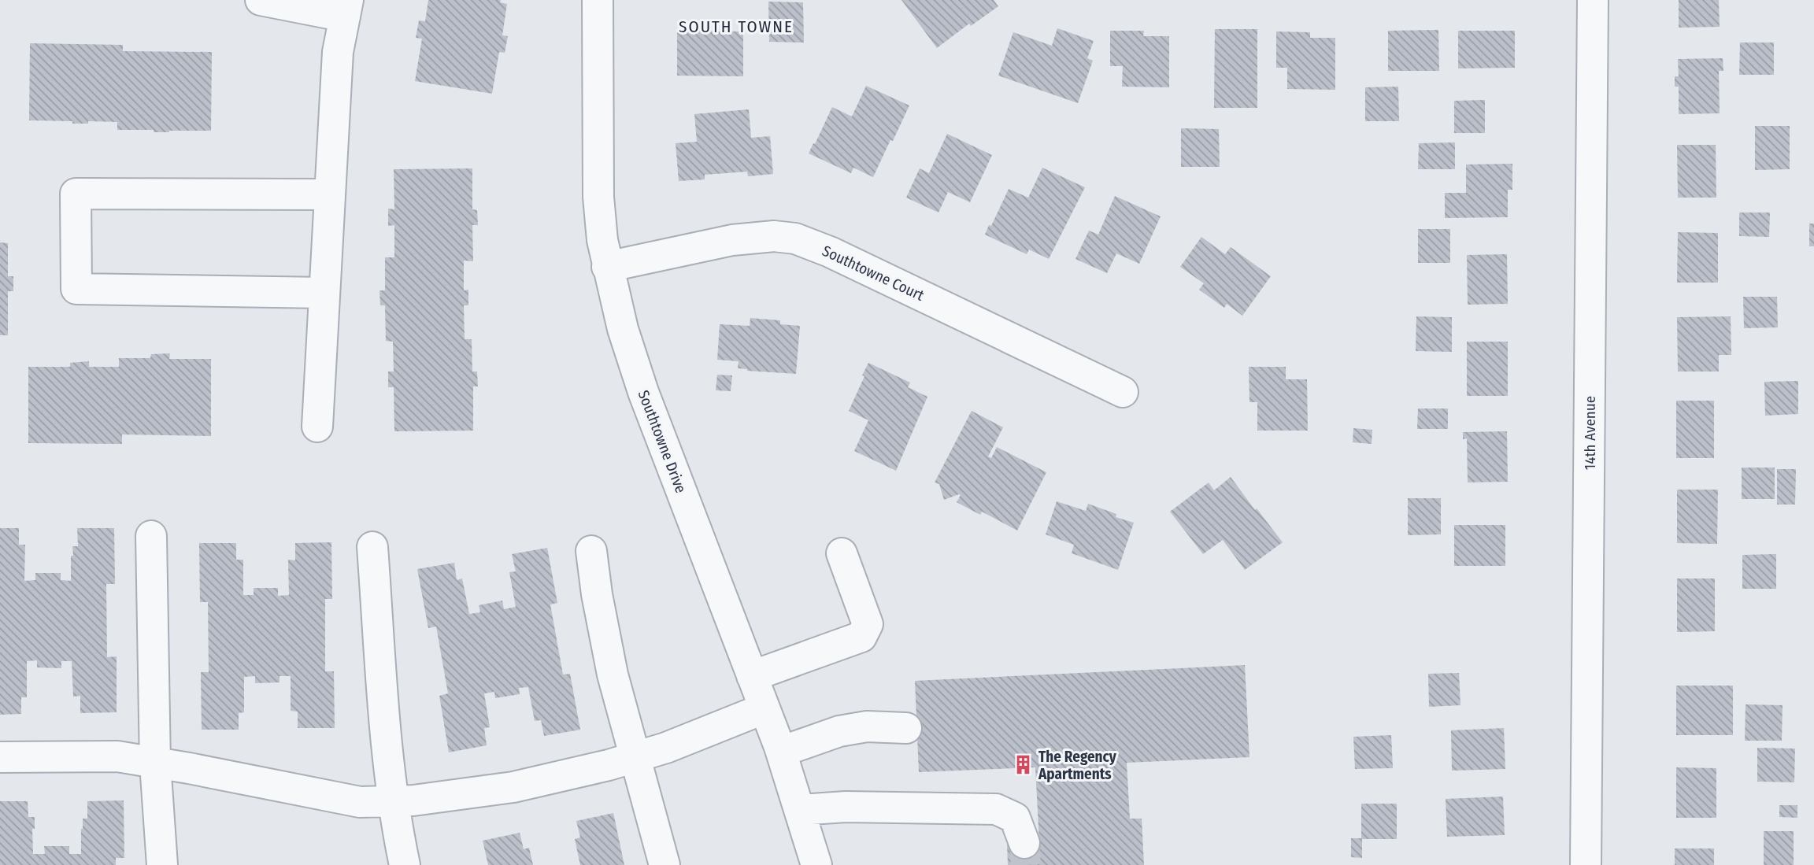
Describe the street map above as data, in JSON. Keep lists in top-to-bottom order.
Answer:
{
  "streets": {
    "street": ["Southtowne Court", "14th Avenue", "Southtowne Drive"]
  },
  "crossings": [
    ["Southtowne Court", "Southtowne Drive"]
  ],
  "districts": ["SOUTH TOWNE"],
  "places": {
    "building": ["The Regency Apartments"]
  }
}
